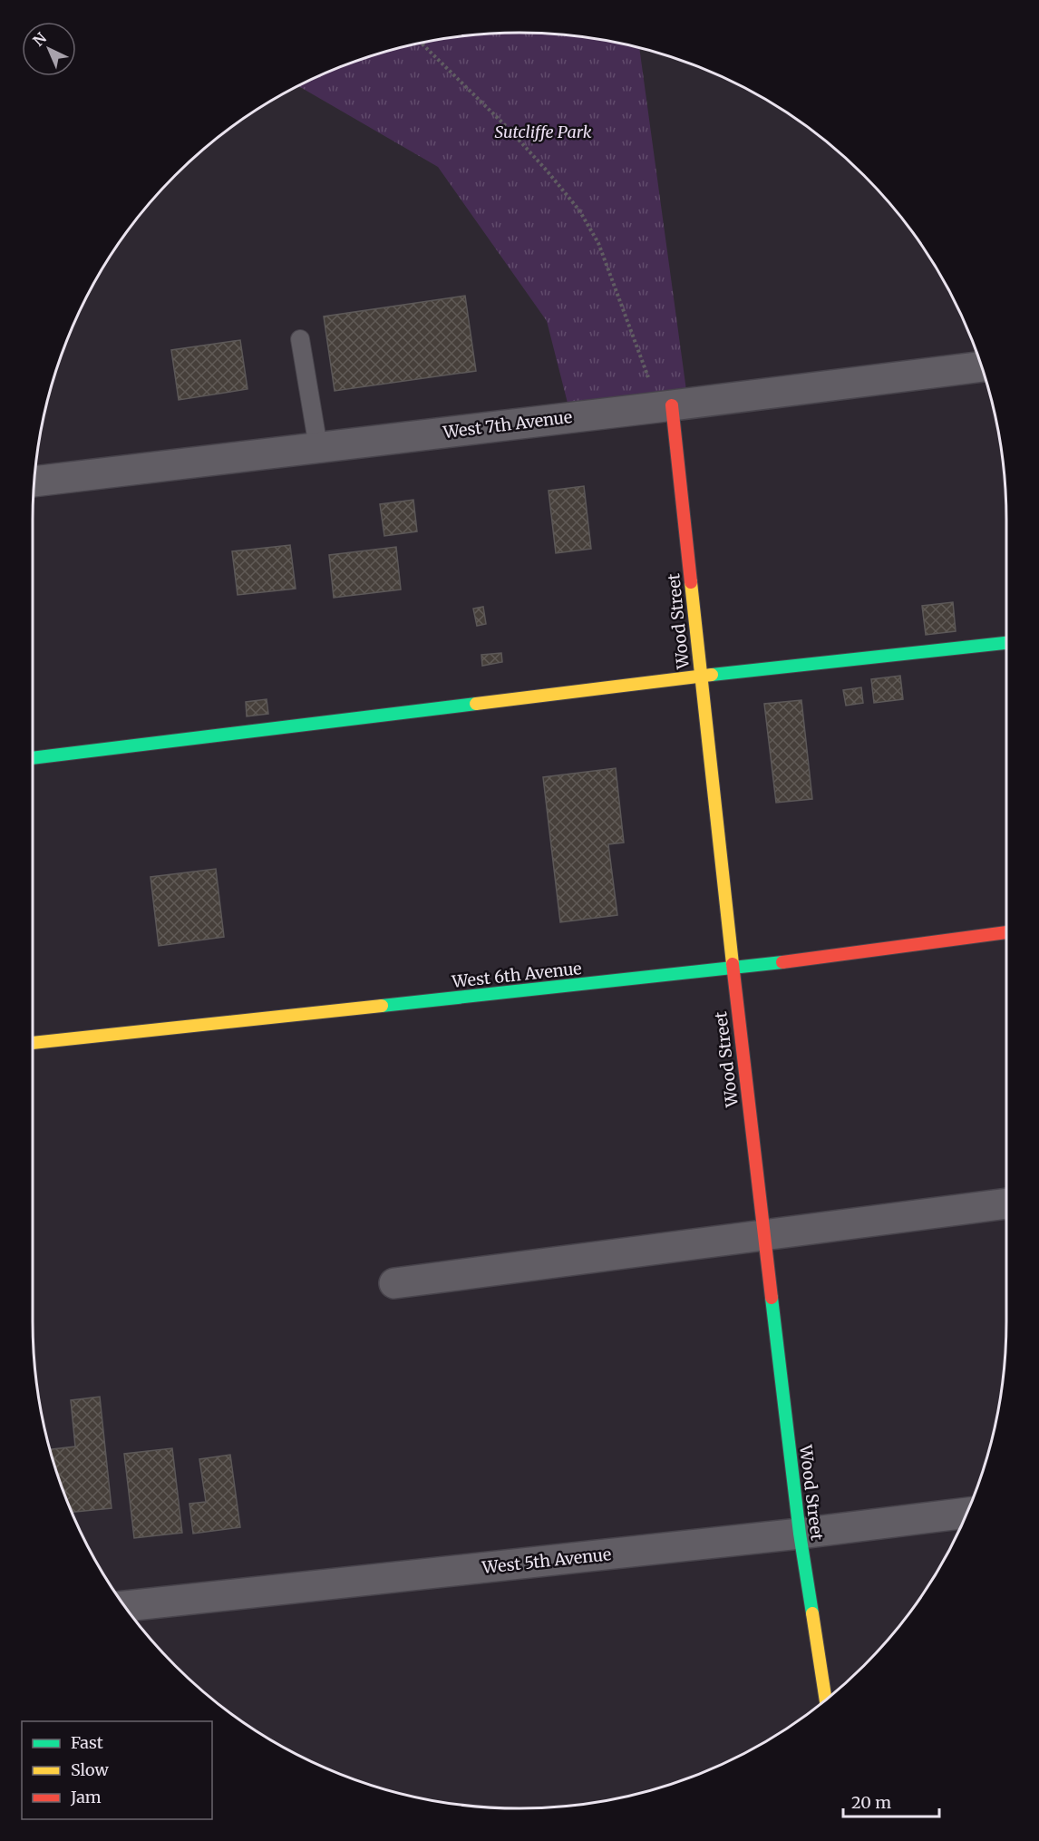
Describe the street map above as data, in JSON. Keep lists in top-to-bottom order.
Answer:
{
  "streets": {
    "street": [
      "West 7th Avenue",
      "Wood Street",
      "West 6th Avenue",
      "West 5th Avenue"
    ]
  },
  "crossings": [
    ["West 7th Avenue", "Wood Street"],
    ["Wood Street", "West 6th Avenue"],
    ["Wood Street", "West 5th Avenue"]
  ],
  "parks": ["Sutcliffe Park"],
  "legend": ["Fast", "Slow", "Jam"],
  "scale_bar": "20 m",
  "north": "top left"
}
